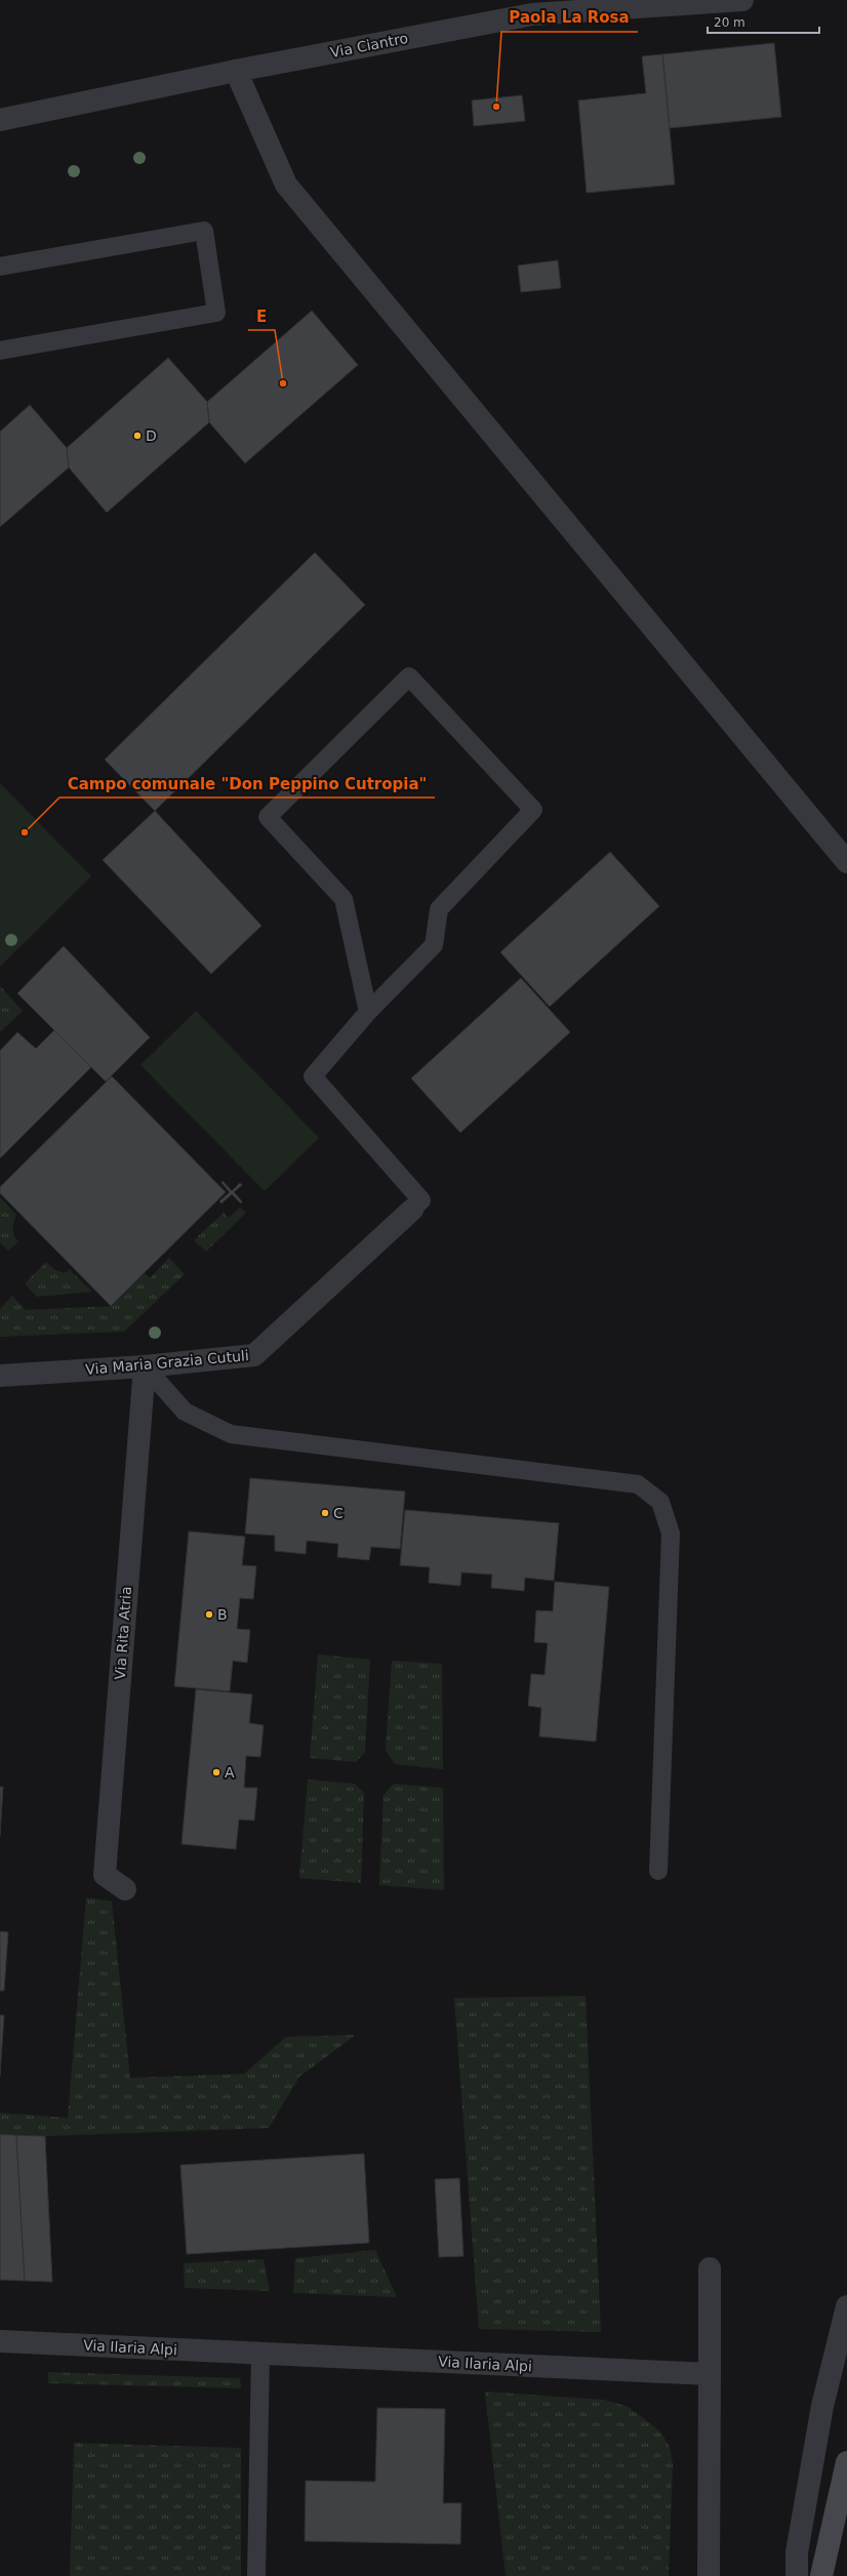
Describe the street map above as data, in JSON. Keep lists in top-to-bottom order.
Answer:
{
  "streets": {
    "street": [
      "Via Ciantro",
      "Via Maria Grazia Cutuli",
      "Via Rita Atria",
      "Via Ilaria Alpi"
    ]
  },
  "crossings": [
    ["Via Maria Grazia Cutuli", "Via Rita Atria"]
  ],
  "places": [
    "Paola La Rosa",
    "E",
    "D",
    "Campo comunale \"Don Peppino Cutropia\"",
    "C",
    "B",
    "A"
  ],
  "scale_bar": "20 m"
}
